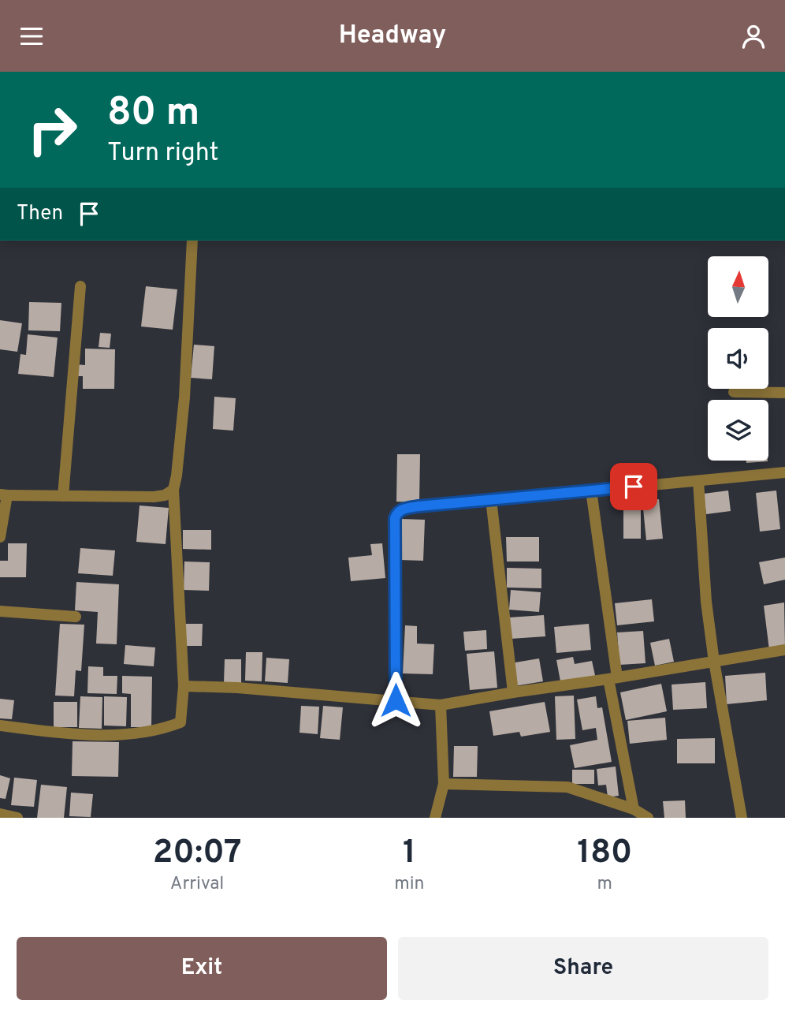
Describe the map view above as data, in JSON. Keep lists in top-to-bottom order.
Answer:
{
  "north": "top",
  "page": {
    "header": "Headway",
    "turn": ["80 m", "Turn right"],
    "then": "Then",
    "eta": [
      "20:07",
      "Arrival",
      "1",
      "min",
      "180",
      "m"
    ],
    "buttons": ["Exit", "Share"]
  }
}
